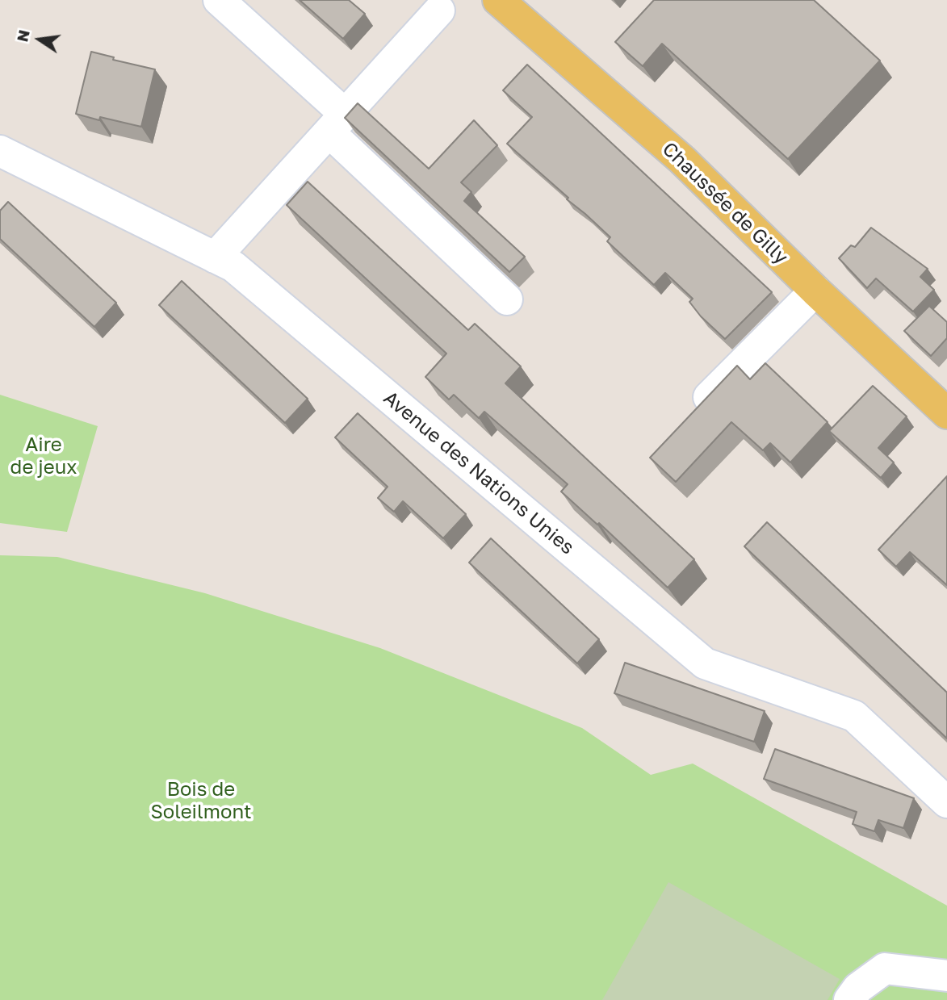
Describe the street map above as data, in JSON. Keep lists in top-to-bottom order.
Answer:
{
  "streets": {
    "main road": ["Chaussée de Gilly"],
    "street": ["Avenue des Nations Unies"]
  },
  "parks": ["Aire de jeux", "Bois de Soleilmont"],
  "north": "left"
}
